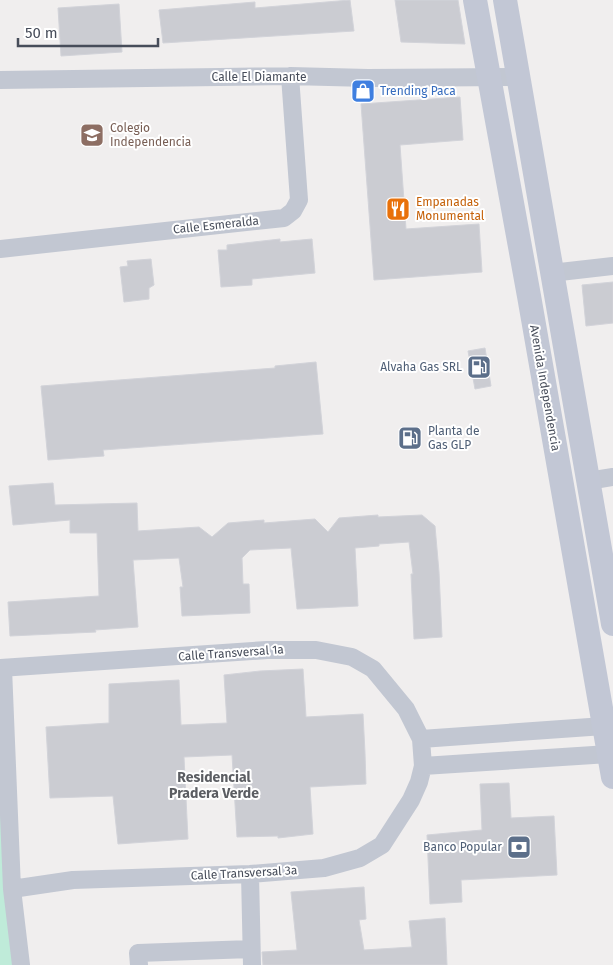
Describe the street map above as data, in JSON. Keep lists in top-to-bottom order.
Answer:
{
  "streets": {
    "main road": ["Avenida Independencia"],
    "street": [
      "Calle El Diamante",
      "Calle Esmeralda",
      "Calle Transversal 1a",
      "Calle Transversal 3a"
    ]
  },
  "crossings": [
    ["Calle El Diamante", "Calle Esmeralda"],
    ["Calle El Diamante", "Avenida Independencia"],
    ["Calle Transversal 1a", "Calle Transversal 3a"]
  ],
  "districts": ["Residencial Pradera Verde"],
  "places": {
    "shop": ["Trending Paca"],
    "school or university": ["Colegio Independencia"],
    "restaurant": ["Empanadas Monumental"],
    "fuel station": ["Alvaha Gas SRL", "Planta de Gas GLP"],
    "bank": ["Banco Popular"]
  },
  "scale_bar": "50 m"
}
